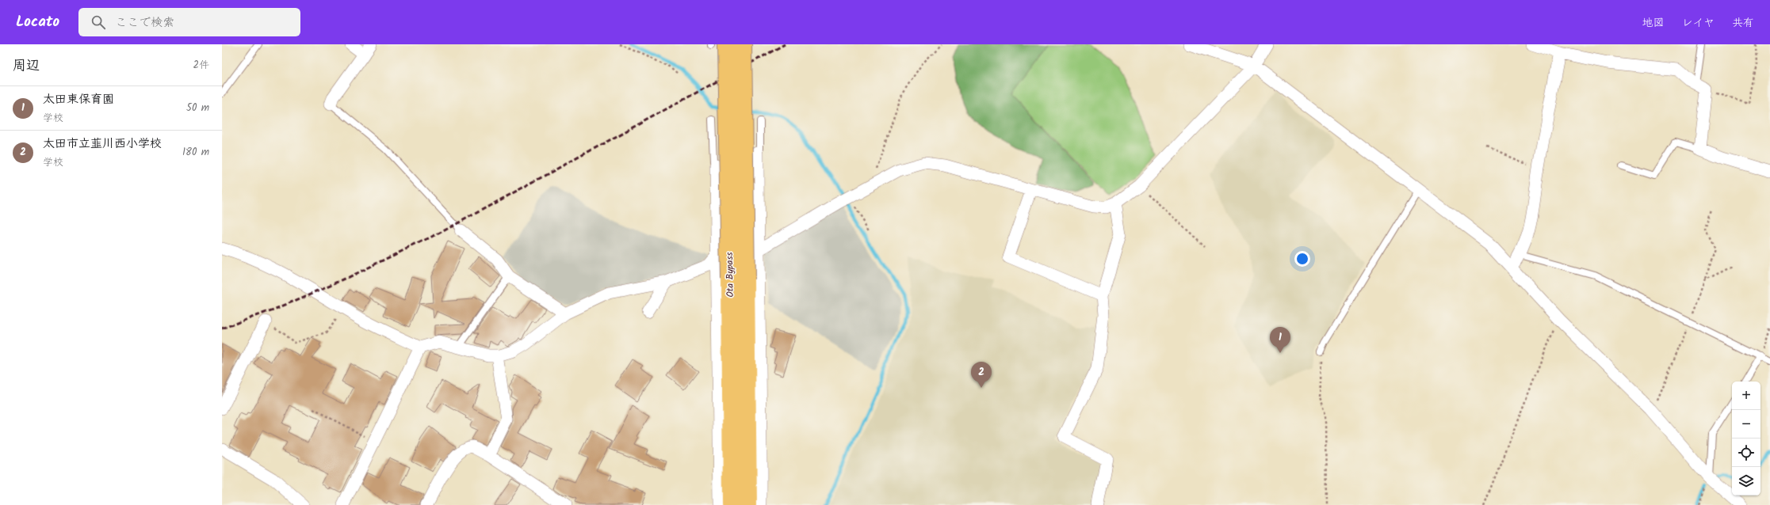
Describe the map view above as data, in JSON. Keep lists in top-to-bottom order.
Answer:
{
  "streets": {
    "highway": ["Ota Bypass"]
  },
  "page": {
    "header": "Locato",
    "search": "ここで検索",
    "nav": ["地図", "レイヤ", "共有"],
    "heading": ["周辺", "2件"],
    "list": [
      {
        "mark": "1",
        "name": "太田東保育園",
        "note": "学校",
        "value": "50 m"
      },
      {
        "mark": "2",
        "name": "太田市立韮川西小学校",
        "note": "学校",
        "value": "180 m"
      }
    ],
    "pins": ["1", "2"],
    "map_buttons": ["+", "−"]
  }
}
